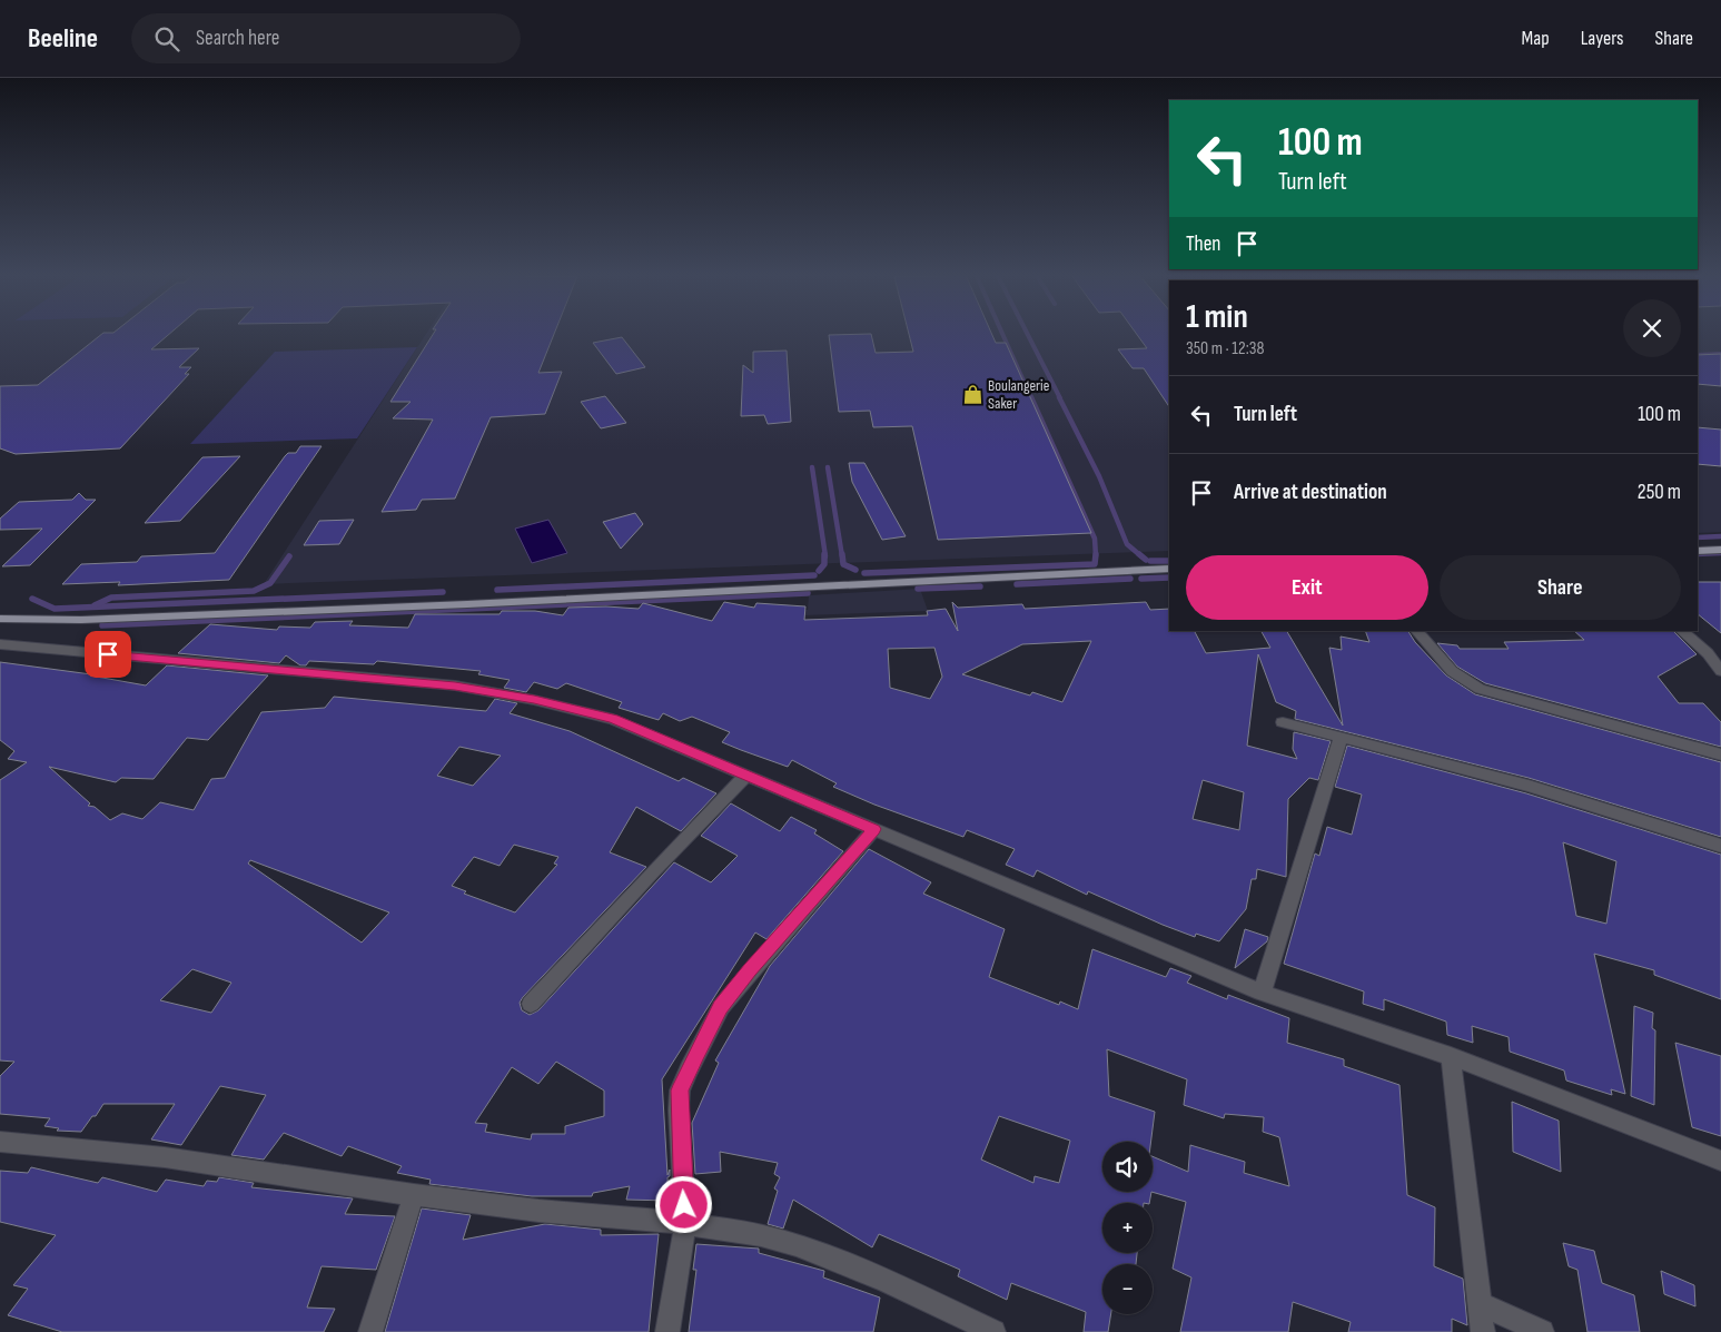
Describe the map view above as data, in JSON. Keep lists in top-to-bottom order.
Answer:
{
  "places": {
    "shop": ["Boulangerie Saker"]
  },
  "page": {
    "header": "Beeline",
    "search": "Search here",
    "nav": ["Map", "Layers", "Share"],
    "turn": ["100 m", "Turn left"],
    "then": "Then",
    "heading": ["1 min", "350 m · 12:38"],
    "list": [
      {
        "name": "Turn left",
        "value": "100 m"
      },
      {
        "name": "Arrive at destination",
        "value": "250 m"
      }
    ],
    "buttons": ["Exit", "Share"],
    "map_buttons": ["+", "−"]
  }
}
